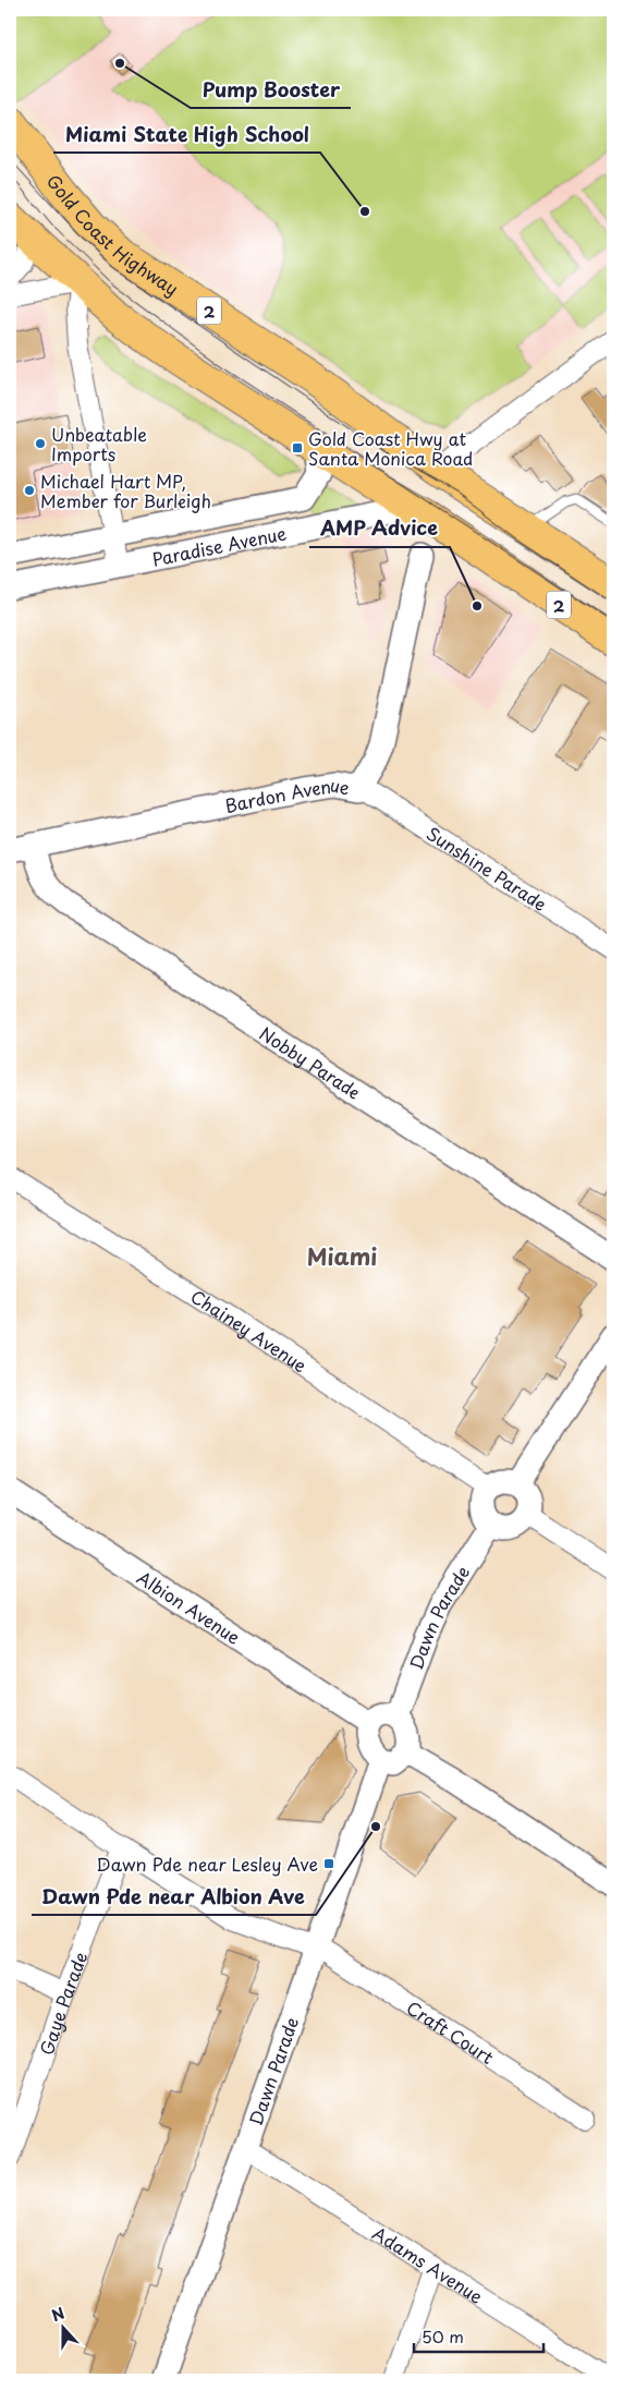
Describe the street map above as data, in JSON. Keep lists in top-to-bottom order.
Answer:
{
  "streets": {
    "highway": ["Gold Coast Highway", "2"],
    "street": [
      "Paradise Avenue",
      "Bardon Avenue",
      "Sunshine Parade",
      "Nobby Parade",
      "Chainey Avenue",
      "Albion Avenue",
      "Dawn Parade",
      "Gaye Parade",
      "Craft Court",
      "Adams Avenue"
    ]
  },
  "crossings": [
    ["2", "Paradise Avenue"],
    ["Bardon Avenue", "Sunshine Parade"],
    ["Bardon Avenue", "Nobby Parade"],
    ["Chainey Avenue", "Dawn Parade"],
    ["Albion Avenue", "Dawn Parade"],
    ["Dawn Parade", "Craft Court"],
    ["Dawn Parade", "Adams Avenue"],
    ["Gaye Parade", "Craft Court"]
  ],
  "districts": ["Miami"],
  "places": {
    "other": [
      "Pump Booster",
      "Miami State High School",
      "Unbeatable Imports",
      "Michael Hart MP, Member for Burleigh",
      "AMP Advice",
      "Dawn Pde near Albion Ave"
    ],
    "transit": ["Gold Coast Hwy at Santa Monica Road", "Dawn Pde near Lesley Ave"]
  },
  "scale_bar": "50 m",
  "north": "top"
}
